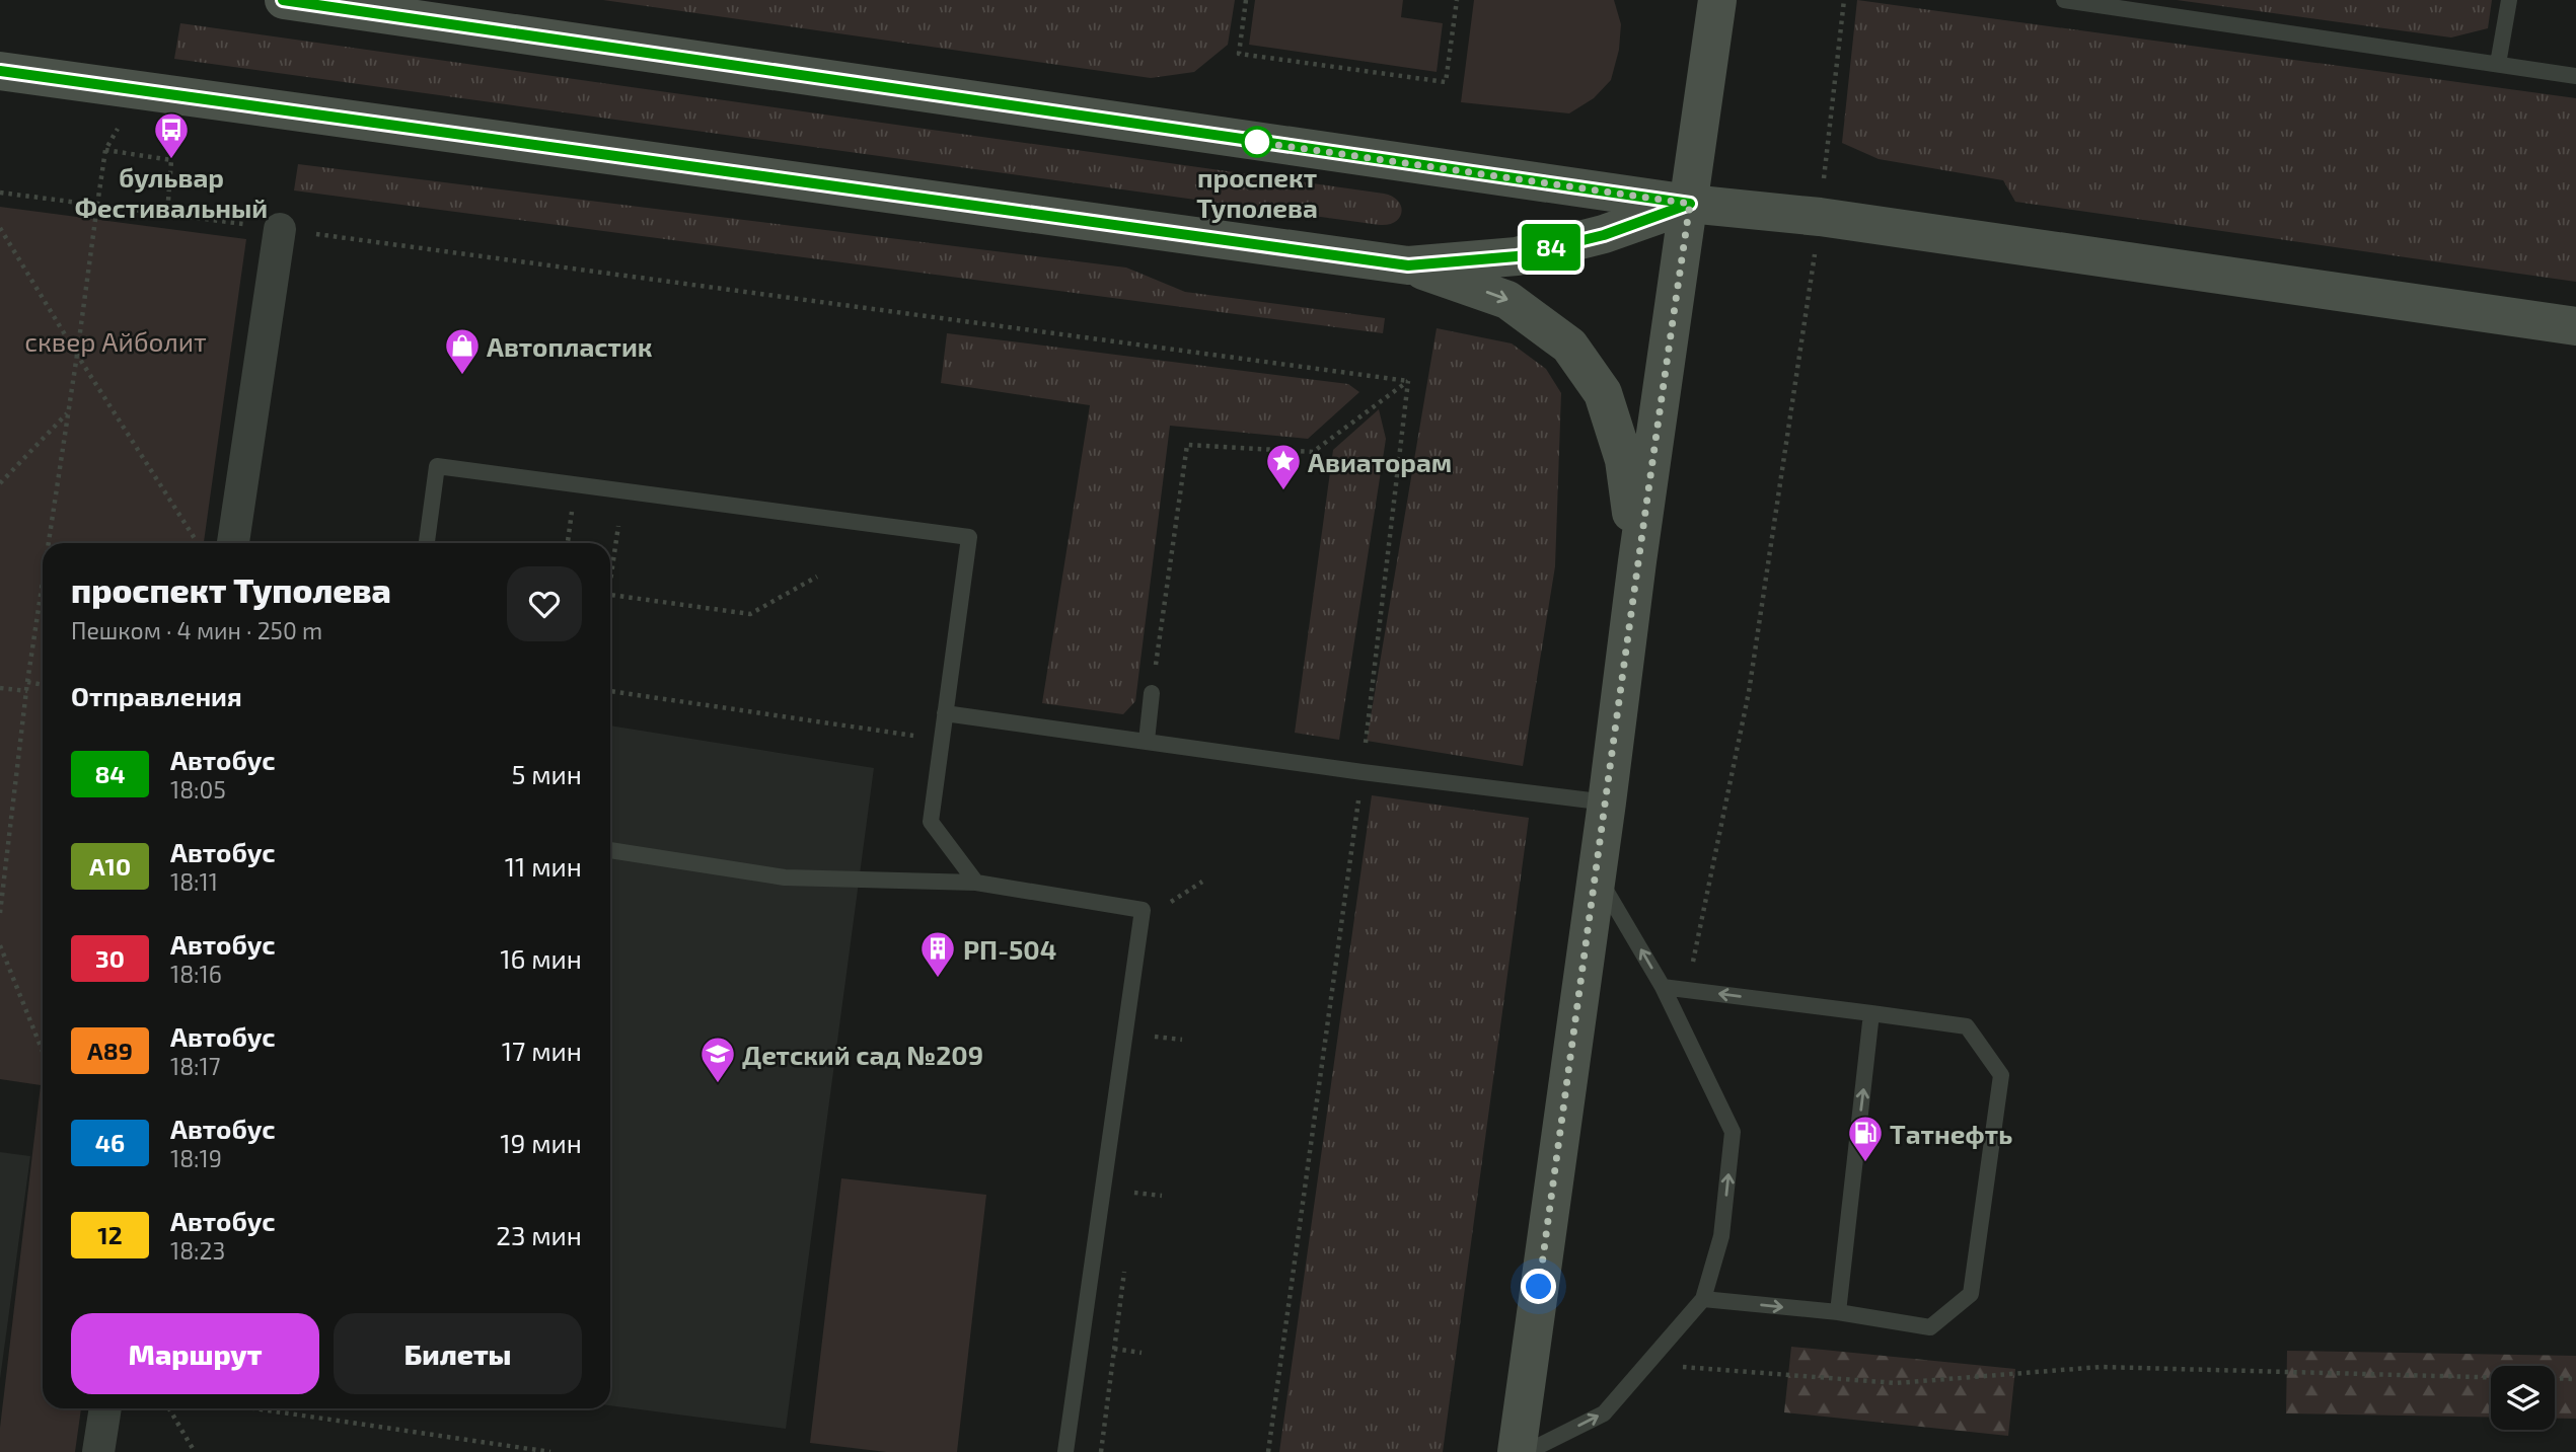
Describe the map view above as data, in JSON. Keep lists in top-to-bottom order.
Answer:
{
  "parks": ["сквер Айболит"],
  "places": {
    "other": ["проспект Туполева"],
    "bus stop": ["бульвар Фестивальный"],
    "shop": ["Автопластик"],
    "place": ["Авиаторам"],
    "building": ["РП-504"],
    "school or university": ["Детский сад №209"],
    "fuel station": ["Татнефть"]
  },
  "lines": ["bus line 84"],
  "page": {
    "on_map": "84",
    "heading": [
      ["проспект Туполева", "Пешком · 4 мин · 250 m"],
      "Отправления"
    ],
    "list": [
      {
        "mark": "84",
        "name": "Автобус",
        "note": "18:05",
        "value": "5 мин"
      },
      {
        "mark": "А10",
        "name": "Автобус",
        "note": "18:11",
        "value": "11 мин"
      },
      {
        "mark": "30",
        "name": "Автобус",
        "note": "18:16",
        "value": "16 мин"
      },
      {
        "mark": "А89",
        "name": "Автобус",
        "note": "18:17",
        "value": "17 мин"
      },
      {
        "mark": "46",
        "name": "Автобус",
        "note": "18:19",
        "value": "19 мин"
      },
      {
        "mark": "12",
        "name": "Автобус",
        "note": "18:23",
        "value": "23 мин"
      }
    ],
    "buttons": ["Маршрут", "Билеты"]
  }
}
